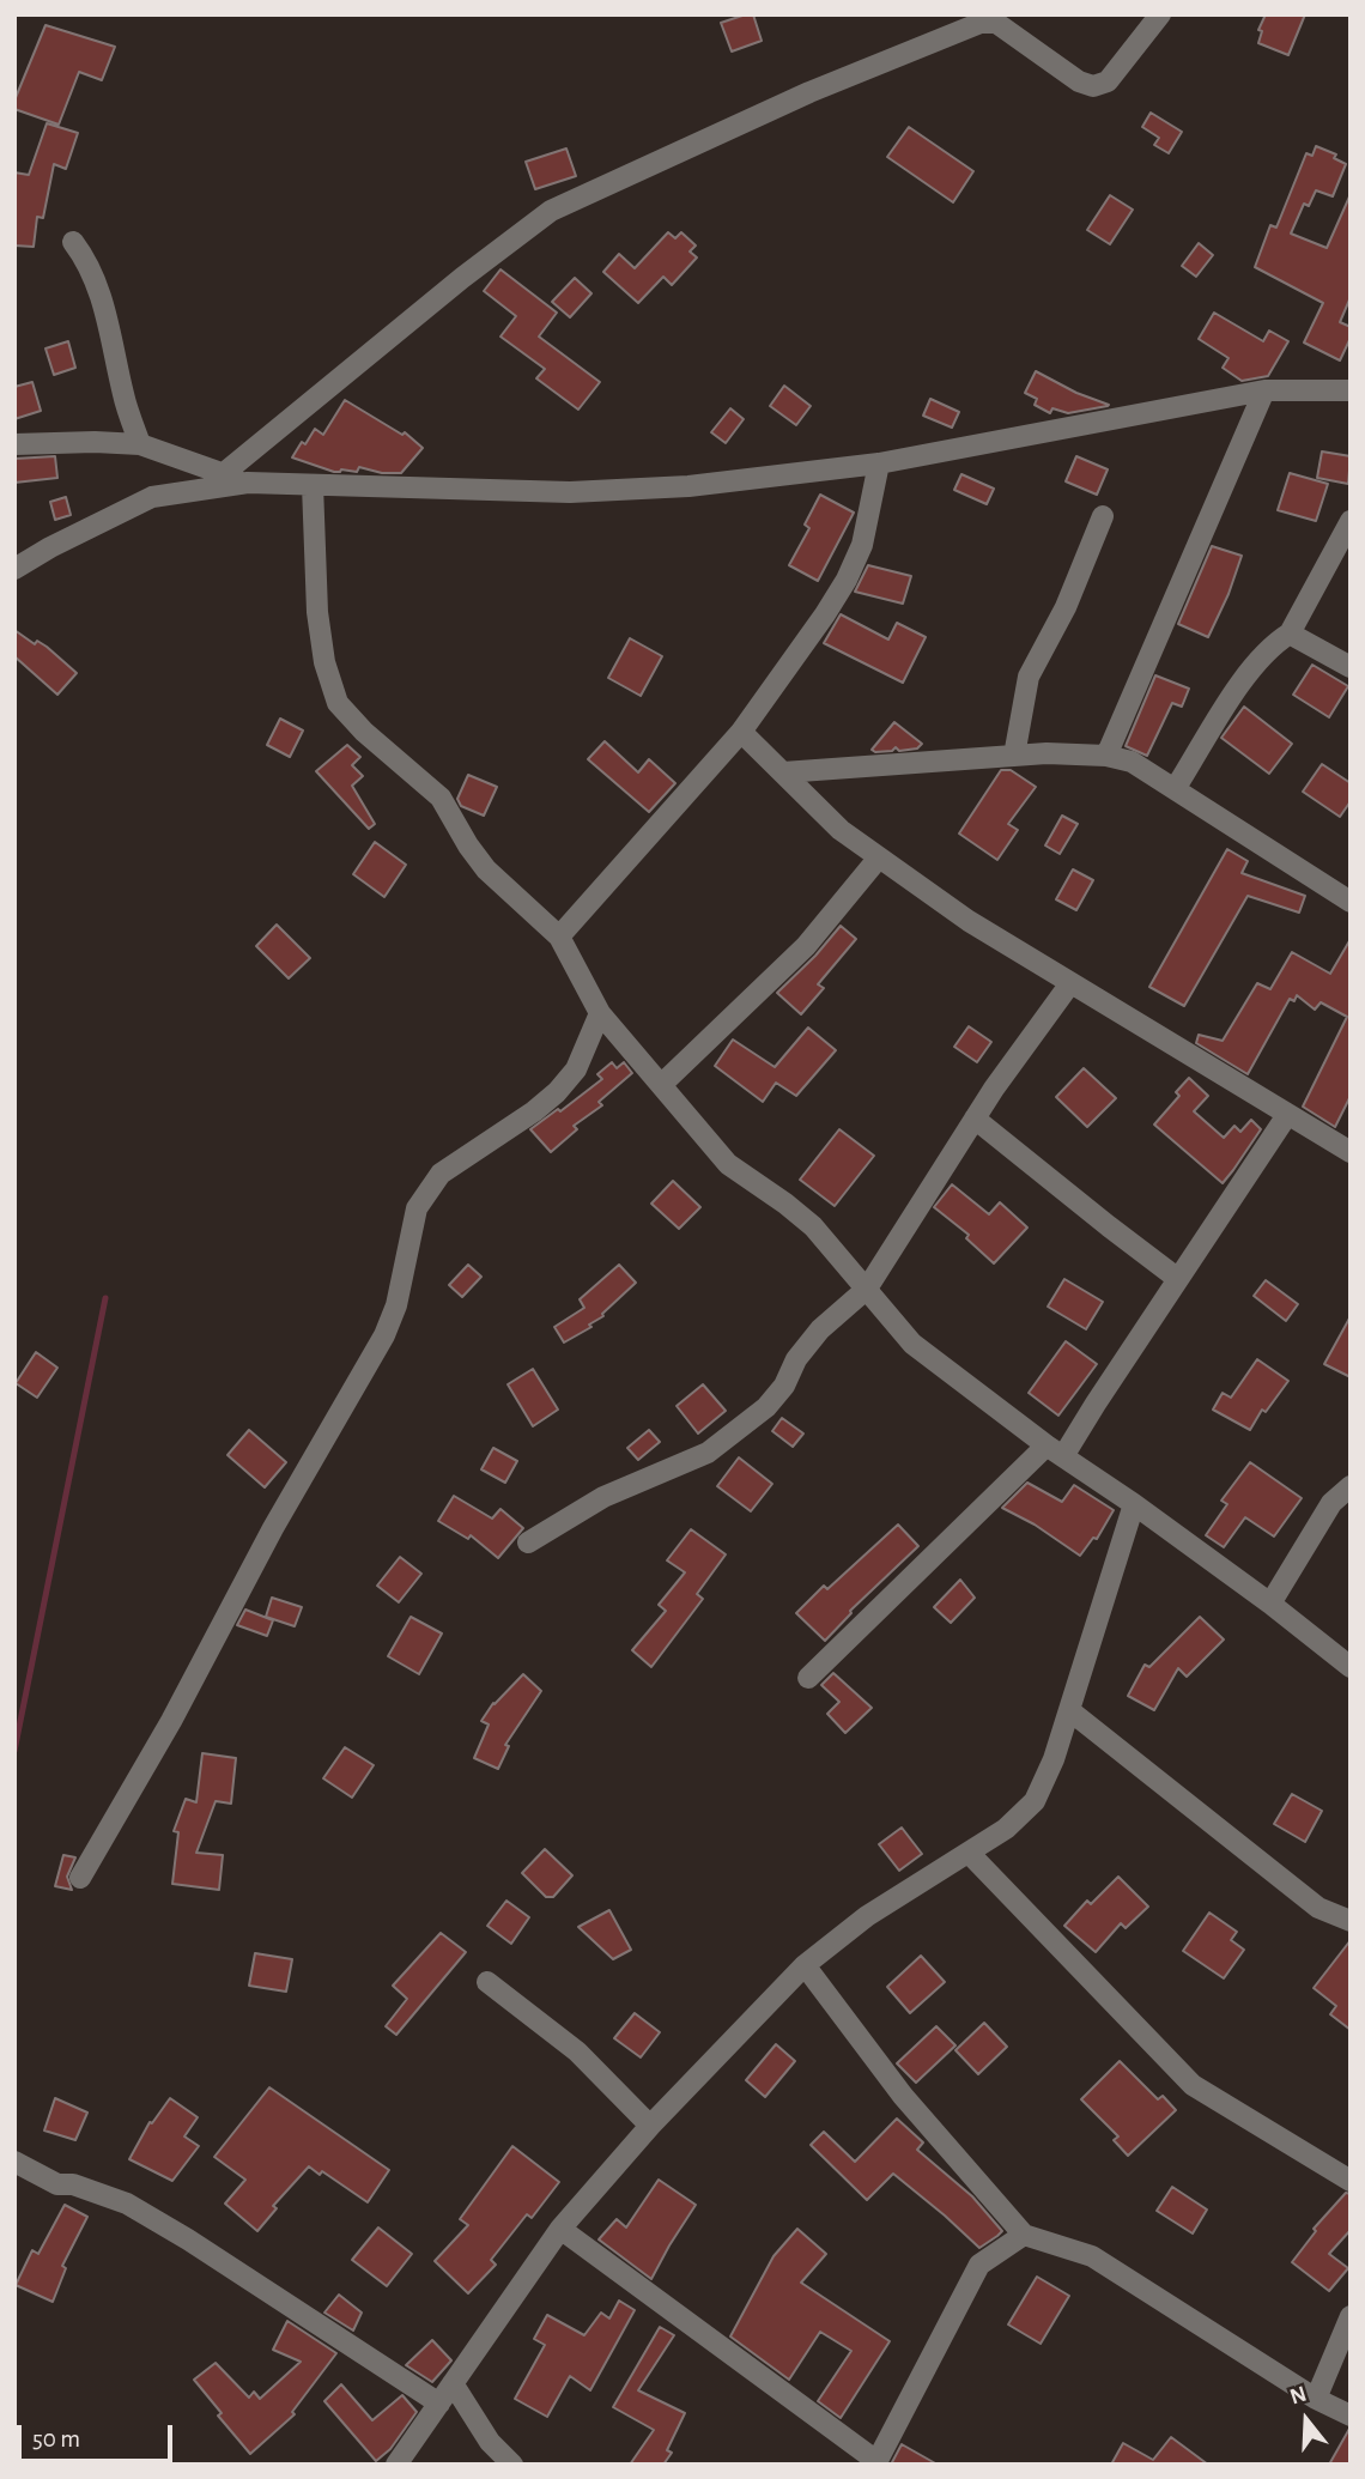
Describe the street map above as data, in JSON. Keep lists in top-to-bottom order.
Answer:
{
  "scale_bar": "50 m",
  "north": "top"
}
